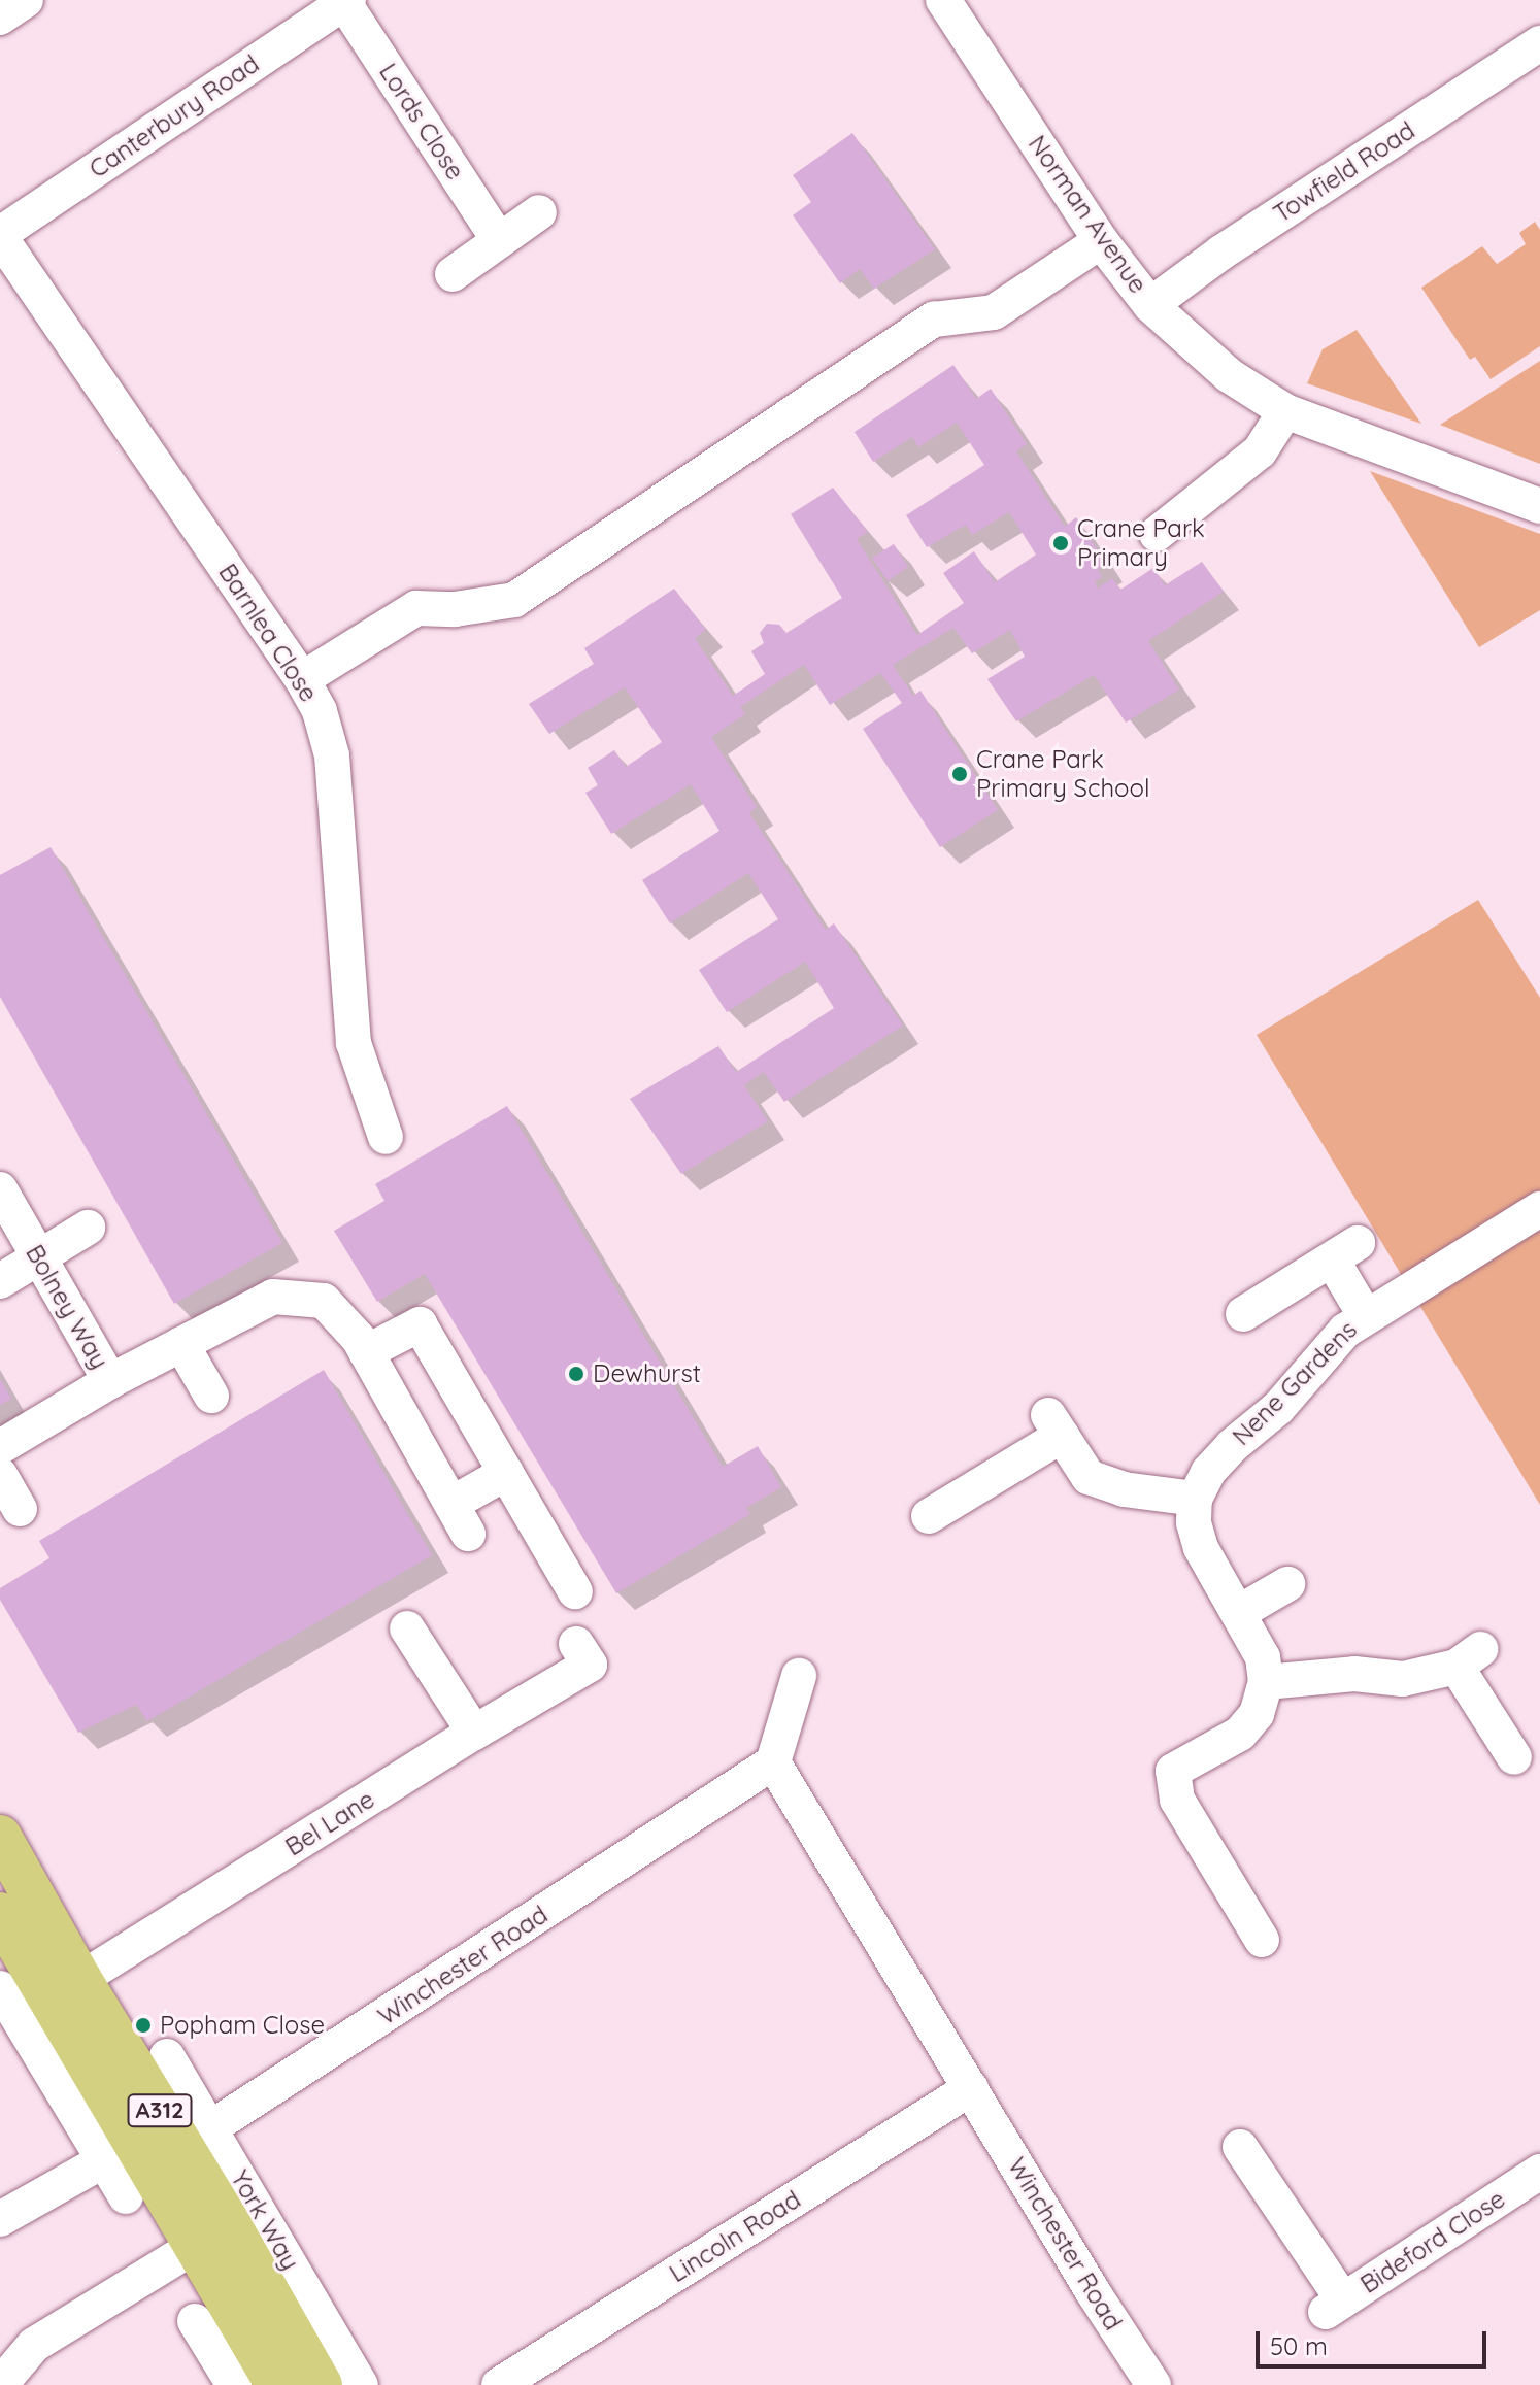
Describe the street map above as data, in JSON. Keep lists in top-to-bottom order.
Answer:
{
  "streets": {
    "main road": ["A312"],
    "street": [
      "Canterbury Road",
      "Lords Close",
      "Towfield Road",
      "Norman Avenue",
      "Barnlea Close",
      "Bolney Way",
      "Nene Gardens",
      "Bel Lane",
      "Winchester Road",
      "York Way",
      "Lincoln Road",
      "Bideford Close"
    ]
  },
  "crossings": [
    ["Canterbury Road", "Lords Close"],
    ["Canterbury Road", "Barnlea Close"],
    ["Towfield Road", "Norman Avenue"],
    ["Bel Lane", "A312"],
    ["Winchester Road", "A312"],
    ["Winchester Road", "York Way"],
    ["Winchester Road", "Lincoln Road"],
    ["A312", "York Way"]
  ],
  "places": [
    "Crane Park Primary",
    "Crane Park Primary School",
    "Dewhurst",
    "Popham Close"
  ],
  "scale_bar": "50 m"
}
